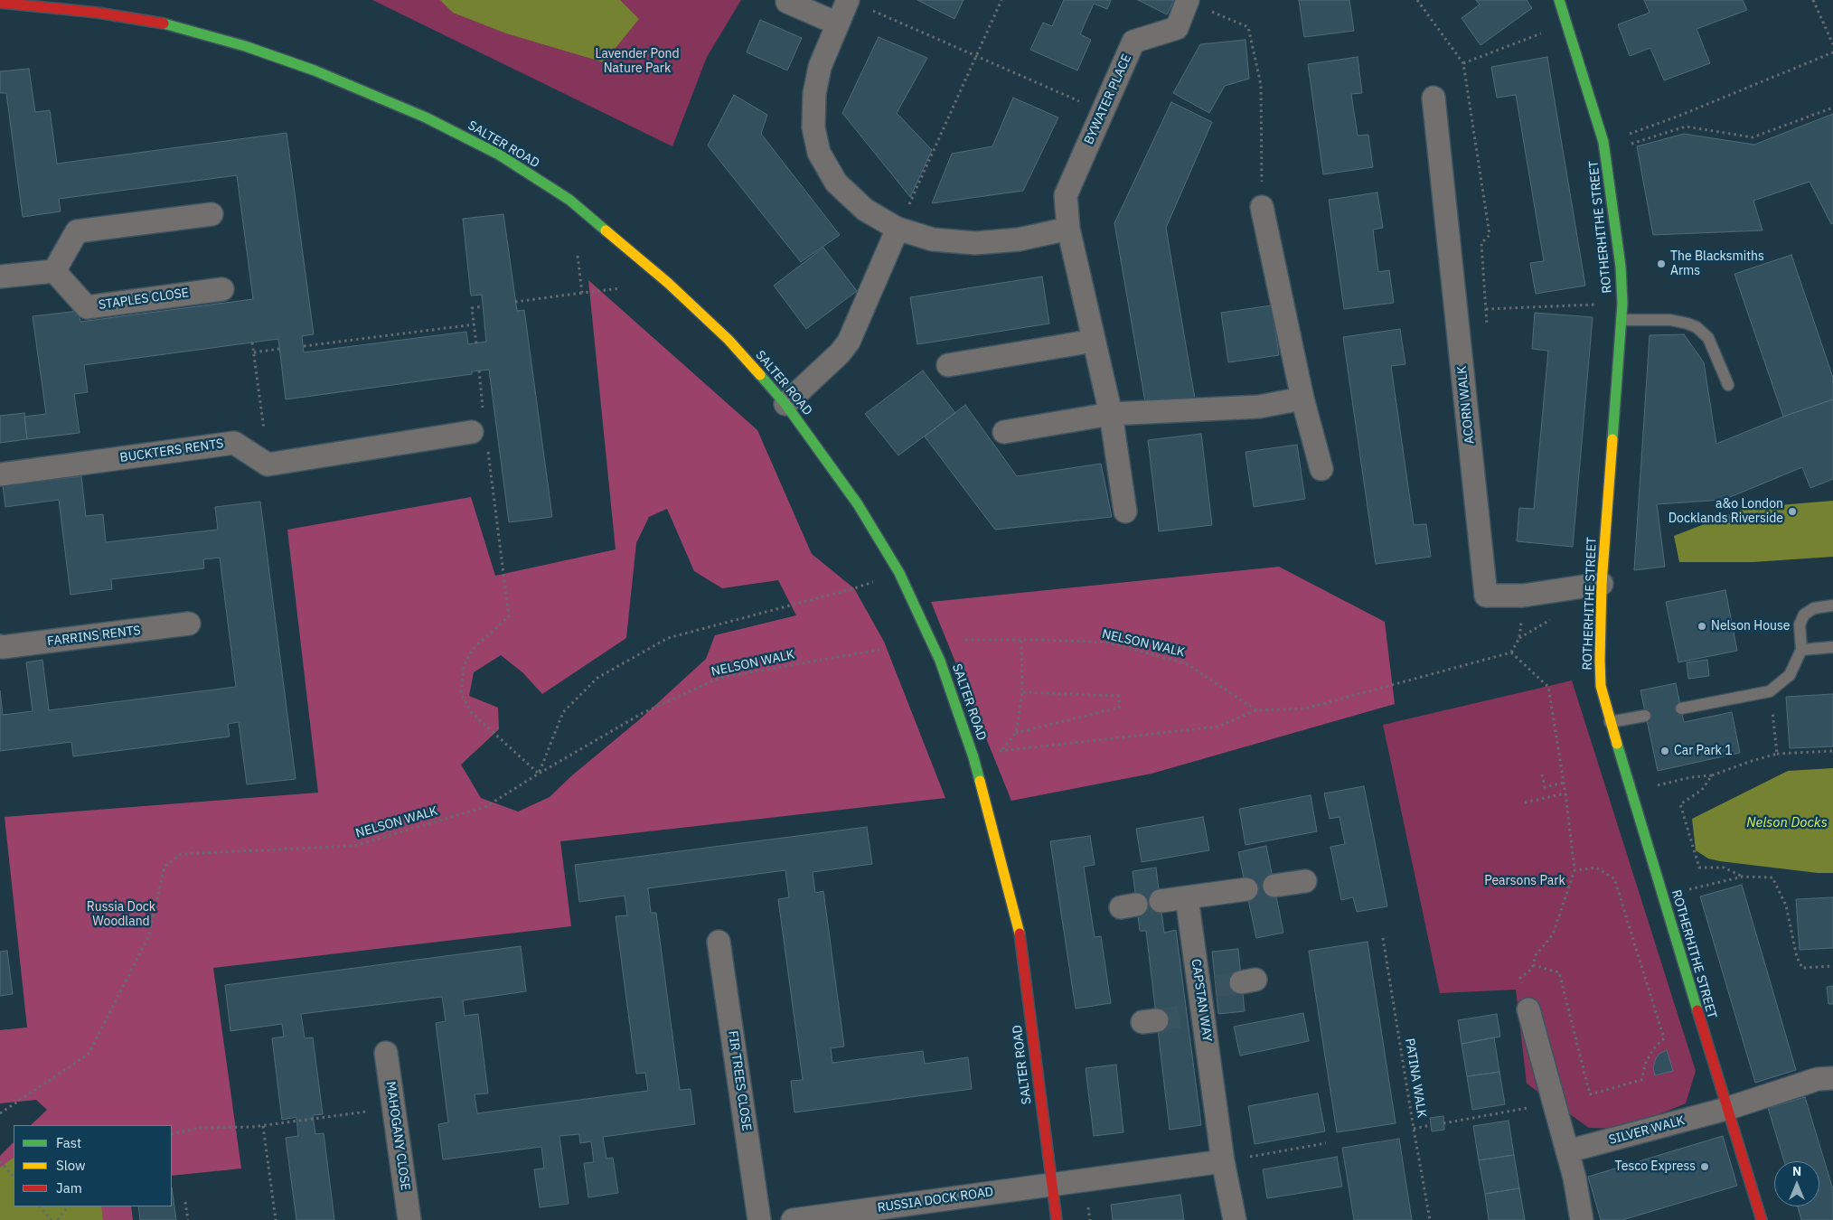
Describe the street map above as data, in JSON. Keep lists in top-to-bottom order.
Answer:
{
  "streets": {
    "main road": ["SALTER ROAD", "ROTHERHITHE STREET"],
    "street": [
      "BYWATER PLACE",
      "STAPLES CLOSE",
      "ACORN WALK",
      "BUCKTERS RENTS",
      "FARRINS RENTS",
      "CAPSTAN WAY",
      "FIR TREES CLOSE",
      "SILVER WALK",
      "MAHOGANY CLOSE",
      "RUSSIA DOCK ROAD"
    ],
    "path": ["NELSON WALK", "PATINA WALK"]
  },
  "crossings": [
    ["SALTER ROAD", "RUSSIA DOCK ROAD"],
    ["ROTHERHITHE STREET", "ACORN WALK"],
    ["ROTHERHITHE STREET", "SILVER WALK"]
  ],
  "water": ["Nelson Docks"],
  "parks": ["Lavender Pond Nature Park", "Pearsons Park", "Russia Dock Woodland"],
  "places": [
    "The Blacksmiths Arms",
    "a&o London Docklands Riverside",
    "Nelson House",
    "Car Park 1",
    "Tesco Express"
  ],
  "legend": ["Fast", "Slow", "Jam"],
  "north": "top"
}
